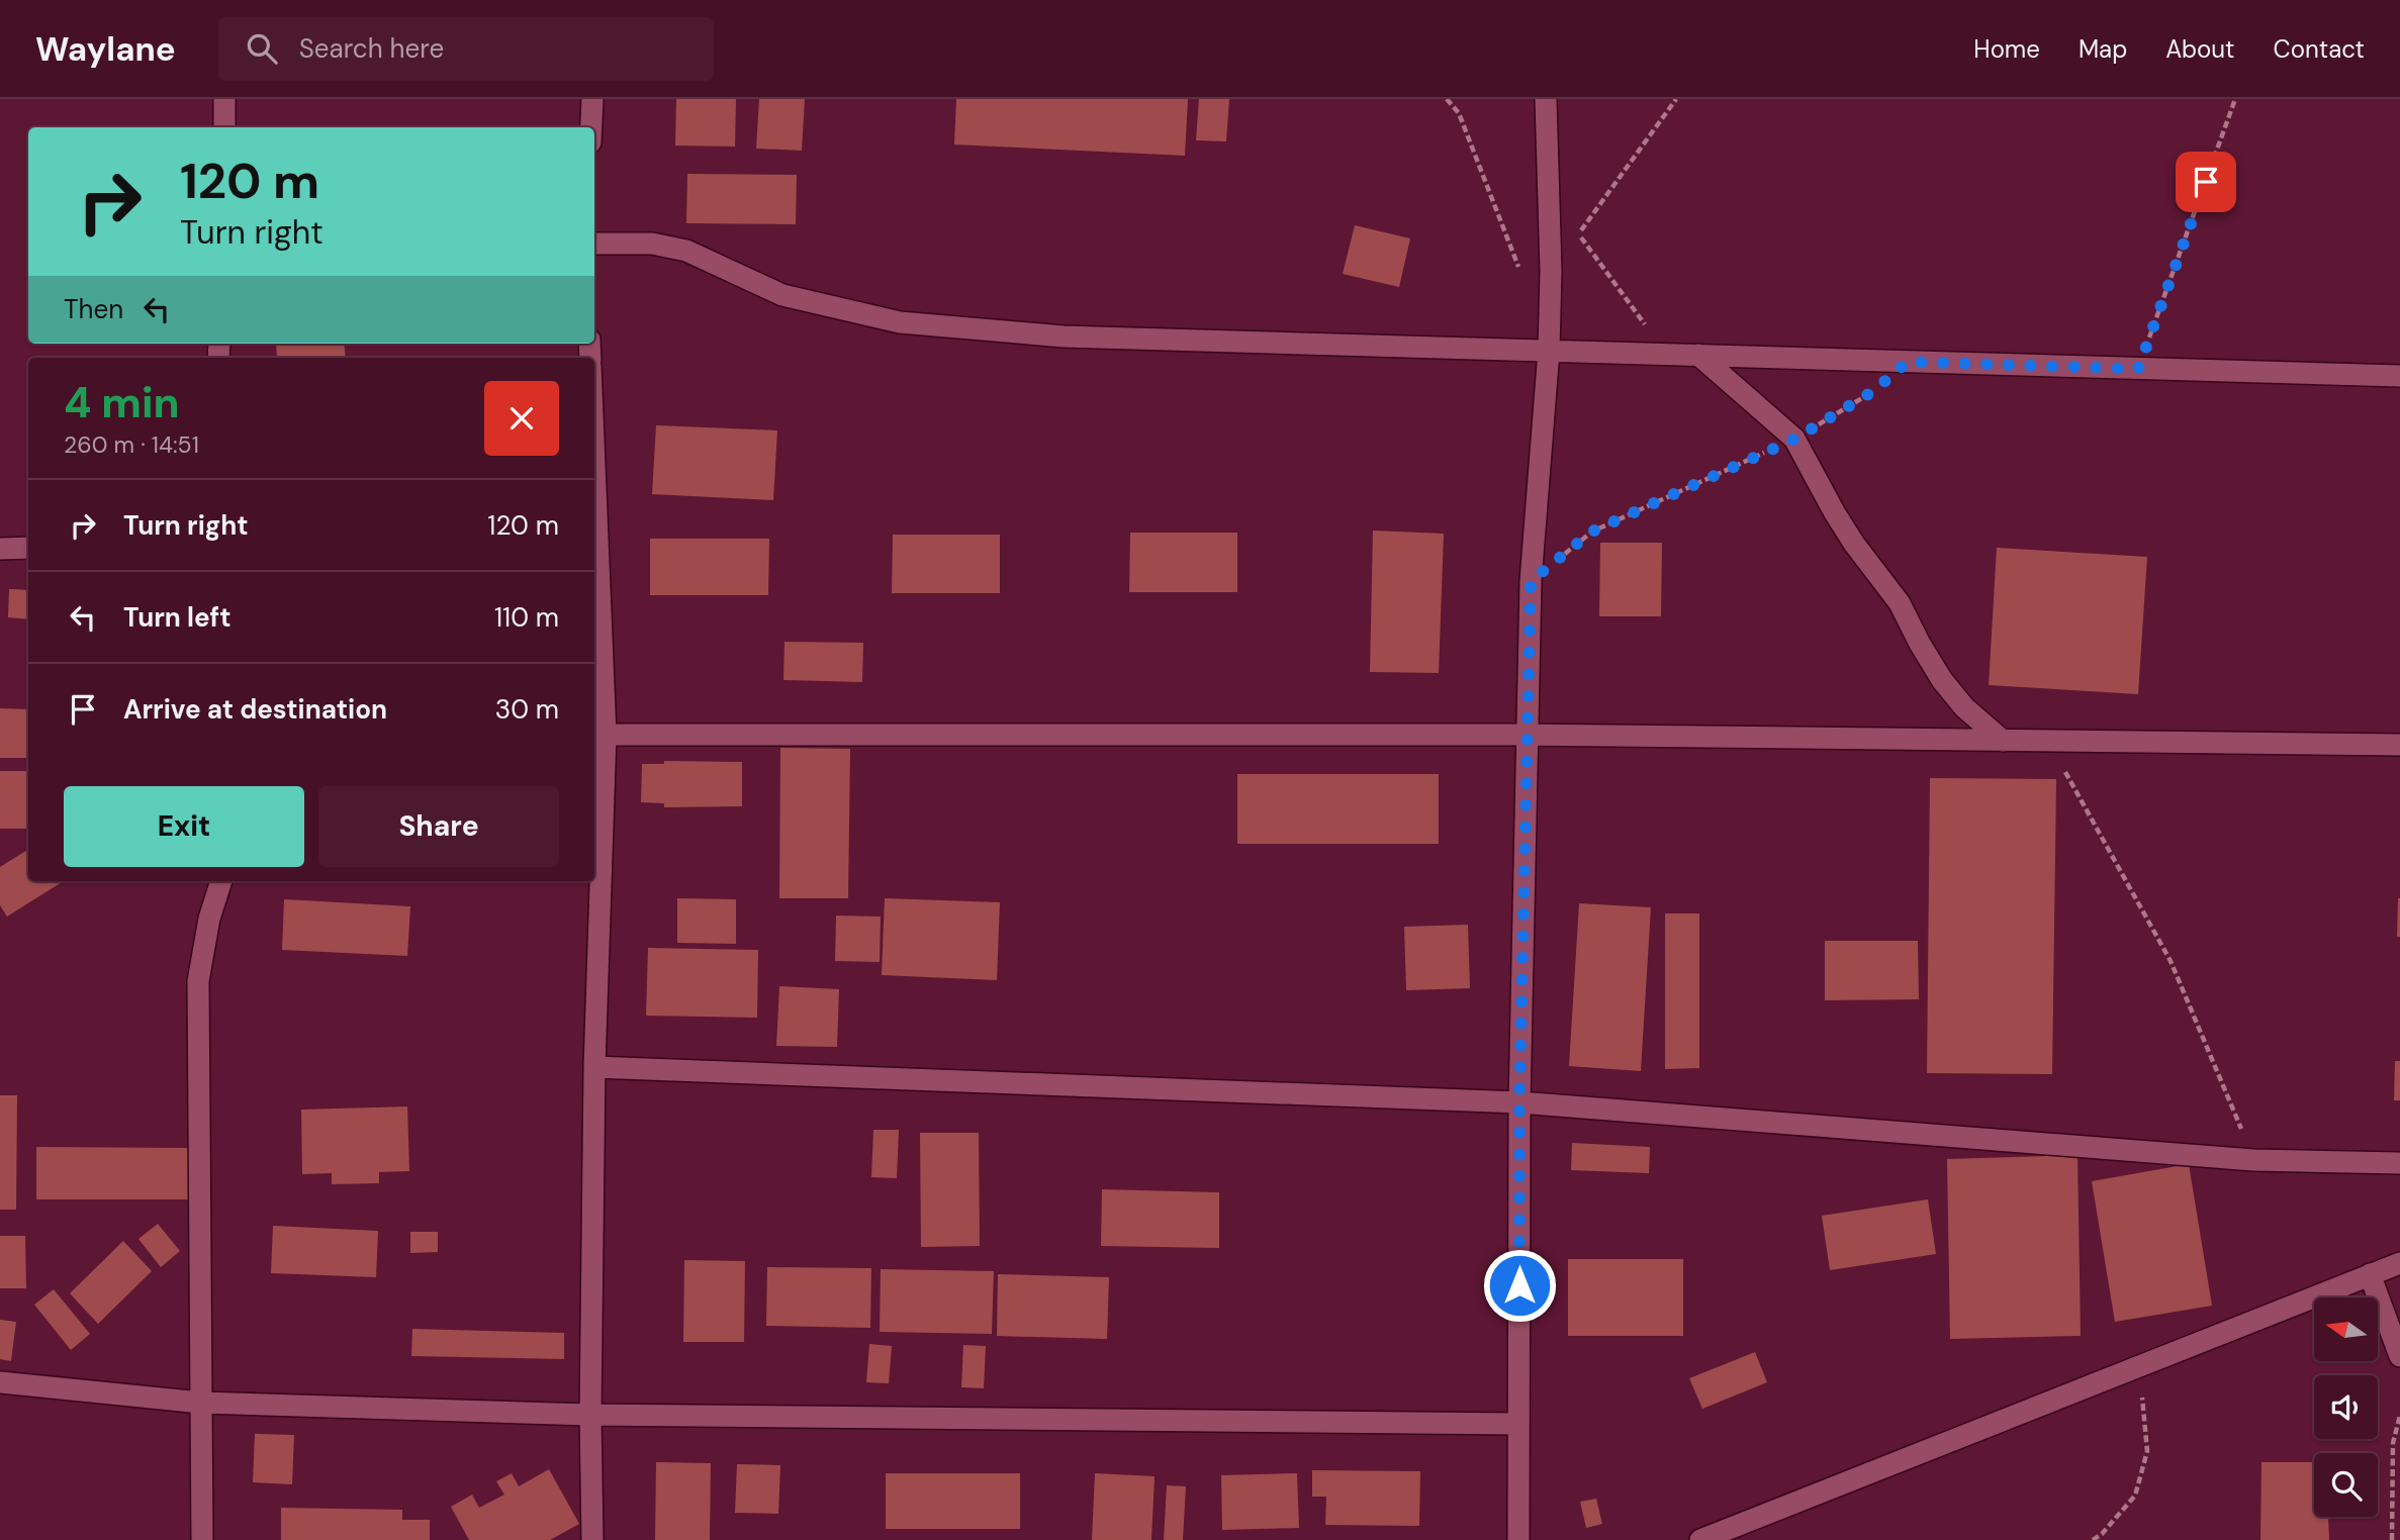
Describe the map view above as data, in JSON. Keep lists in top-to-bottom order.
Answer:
{
  "north": "left",
  "page": {
    "header": "Waylane",
    "search": "Search here",
    "nav": [
      "Home",
      "Map",
      "About",
      "Contact"
    ],
    "turn": ["120 m", "Turn right"],
    "then": "Then",
    "heading": ["4 min", "260 m · 14:51"],
    "list": [
      {
        "name": "Turn right",
        "value": "120 m"
      },
      {
        "name": "Turn left",
        "value": "110 m"
      },
      {
        "name": "Arrive at destination",
        "value": "30 m"
      }
    ],
    "buttons": ["Exit", "Share"]
  }
}
